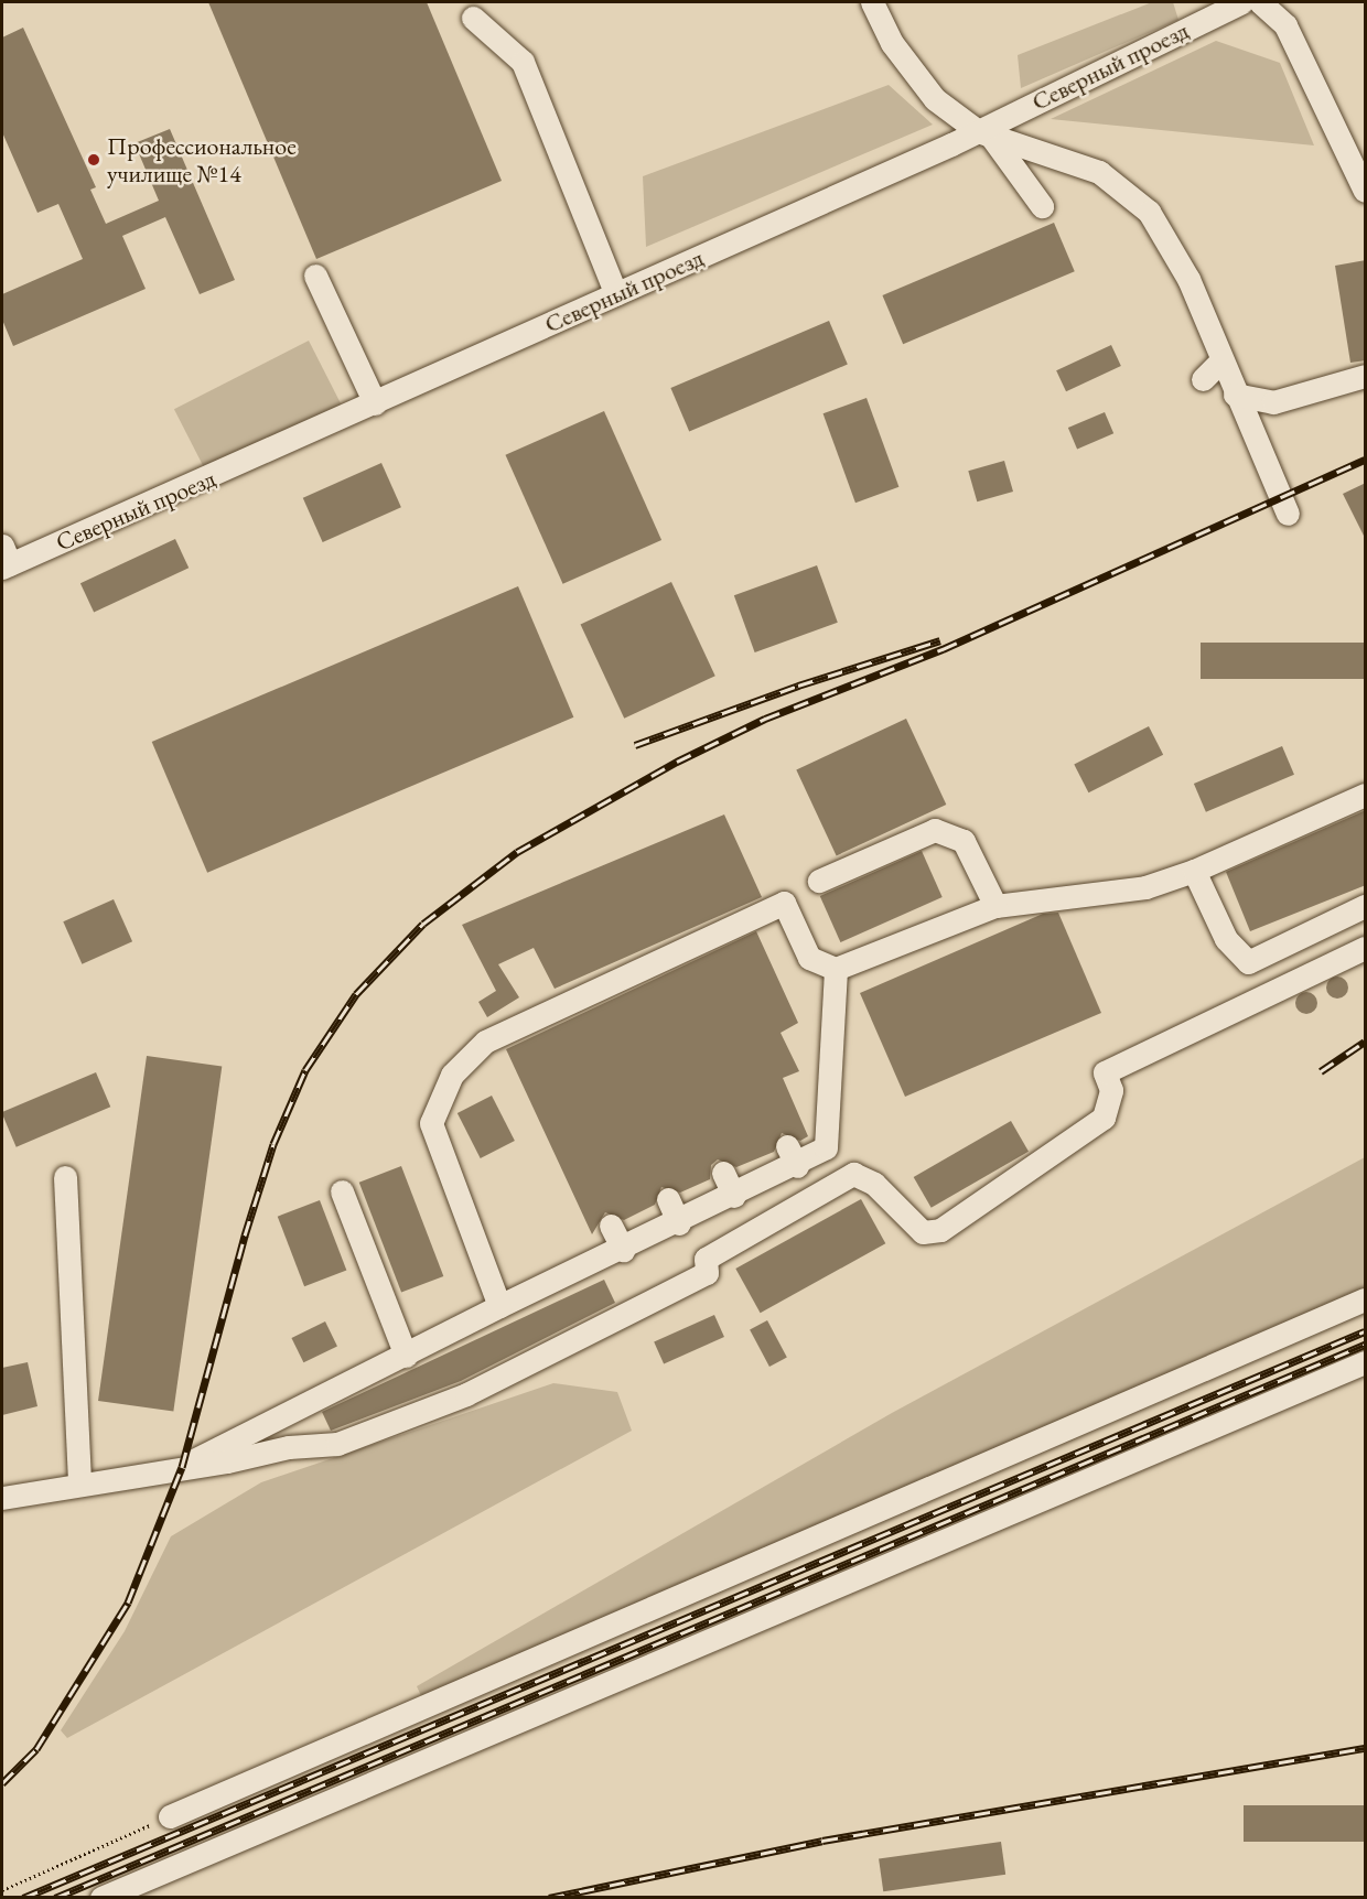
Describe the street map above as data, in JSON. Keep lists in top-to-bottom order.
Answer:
{
  "streets": {
    "street": ["Северный проезд"]
  },
  "places": ["Профессиональное училище №14"]
}
